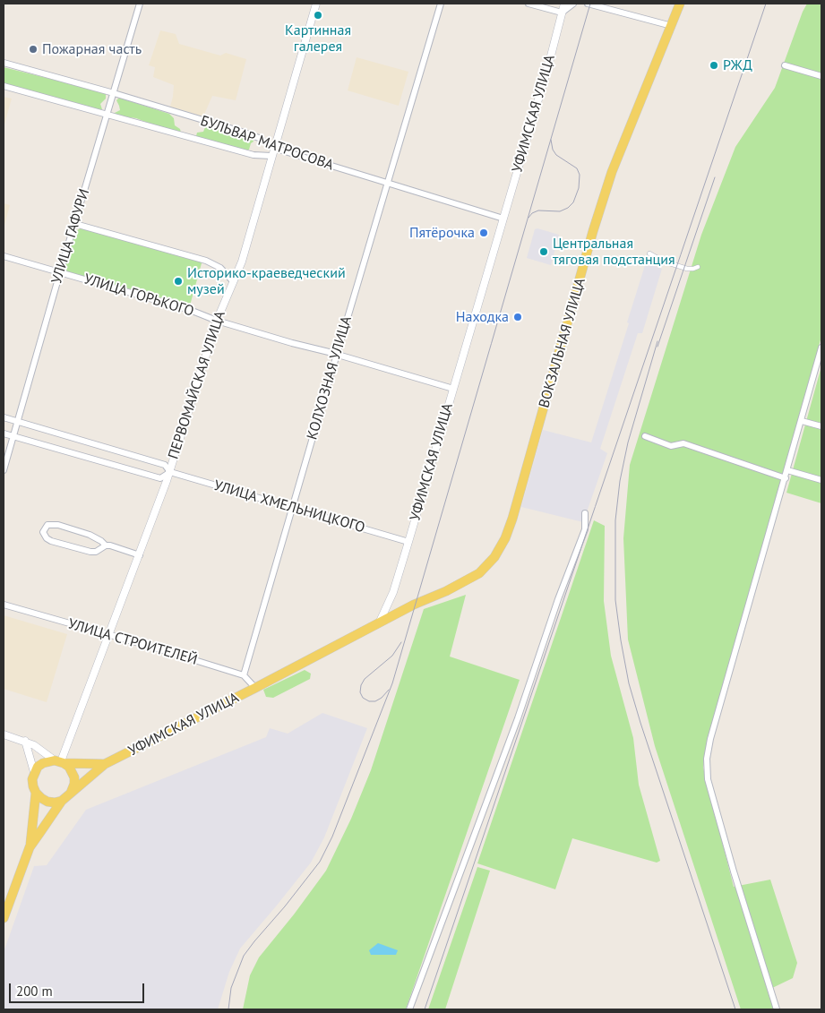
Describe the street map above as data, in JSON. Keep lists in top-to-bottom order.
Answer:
{
  "streets": {
    "main road": ["УФИМСКАЯ УЛИЦА", "ВОКЗАЛЬНАЯ УЛИЦА"],
    "street": [
      "БУЛЬВАР МАТРОСОВА",
      "УЛИЦА ГАФУРИ",
      "УЛИЦА ГОРЬКОГО",
      "КОЛХОЗНАЯ УЛИЦА",
      "ПЕРВОМАЙСКАЯ УЛИЦА",
      "УЛИЦА ХМЕЛЬНИЦКОГО",
      "УЛИЦА СТРОИТЕЛЕЙ"
    ]
  },
  "crossings": [
    ["УФИМСКАЯ УЛИЦА", "БУЛЬВАР МАТРОСОВА"],
    ["УФИМСКАЯ УЛИЦА", "УЛИЦА ГОРЬКОГО"],
    ["УФИМСКАЯ УЛИЦА", "ВОКЗАЛЬНАЯ УЛИЦА"],
    ["УФИМСКАЯ УЛИЦА", "УЛИЦА ХМЕЛЬНИЦКОГО"],
    ["УФИМСКАЯ УЛИЦА", "УЛИЦА СТРОИТЕЛЕЙ"],
    ["БУЛЬВАР МАТРОСОВА", "УЛИЦА ГАФУРИ"],
    ["БУЛЬВАР МАТРОСОВА", "КОЛХОЗНАЯ УЛИЦА"],
    ["БУЛЬВАР МАТРОСОВА", "ПЕРВОМАЙСКАЯ УЛИЦА"],
    ["УЛИЦА ГАФУРИ", "УЛИЦА ГОРЬКОГО"],
    ["УЛИЦА ГАФУРИ", "УЛИЦА ХМЕЛЬНИЦКОГО"],
    ["УЛИЦА ГОРЬКОГО", "КОЛХОЗНАЯ УЛИЦА"],
    ["УЛИЦА ГОРЬКОГО", "ПЕРВОМАЙСКАЯ УЛИЦА"],
    ["КОЛХОЗНАЯ УЛИЦА", "УЛИЦА ХМЕЛЬНИЦКОГО"],
    ["КОЛХОЗНАЯ УЛИЦА", "УЛИЦА СТРОИТЕЛЕЙ"],
    ["ПЕРВОМАЙСКАЯ УЛИЦА", "УЛИЦА ХМЕЛЬНИЦКОГО"],
    ["ПЕРВОМАЙСКАЯ УЛИЦА", "УЛИЦА СТРОИТЕЛЕЙ"]
  ],
  "places": [
    "Картинная галерея",
    "Пожарная часть",
    "РЖД",
    "Пятёрочка",
    "Центральная тяговая подстанция",
    "Историко-краеведческий музей",
    "Находка"
  ],
  "scale_bar": "200 m"
}
